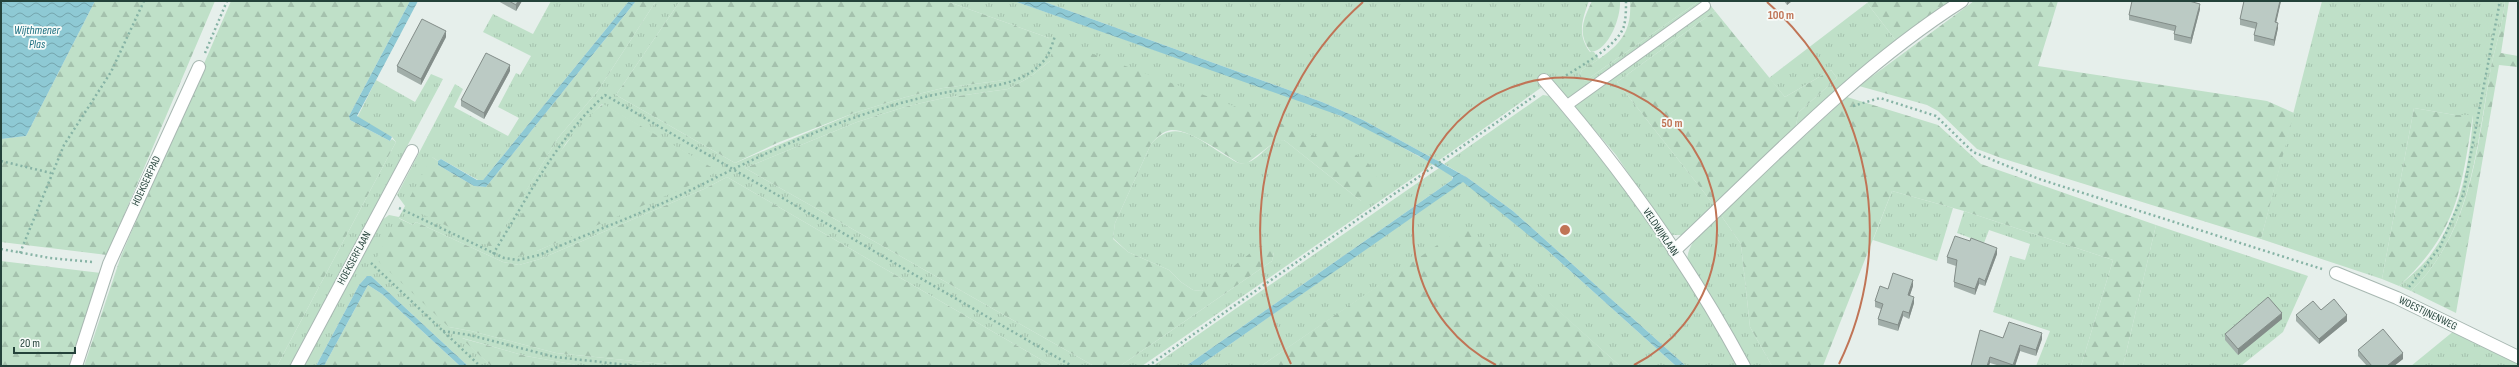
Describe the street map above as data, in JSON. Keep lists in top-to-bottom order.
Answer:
{
  "streets": {
    "street": [
      "HOEKSERFPAD",
      "VELDWIJKLAAN",
      "HOEKSERFLAAN",
      "WOESTIJNENWEG"
    ]
  },
  "water": ["Wijthmener Plas"],
  "scale_bar": "20 m",
  "rings": ["100 m", "50 m"]
}
